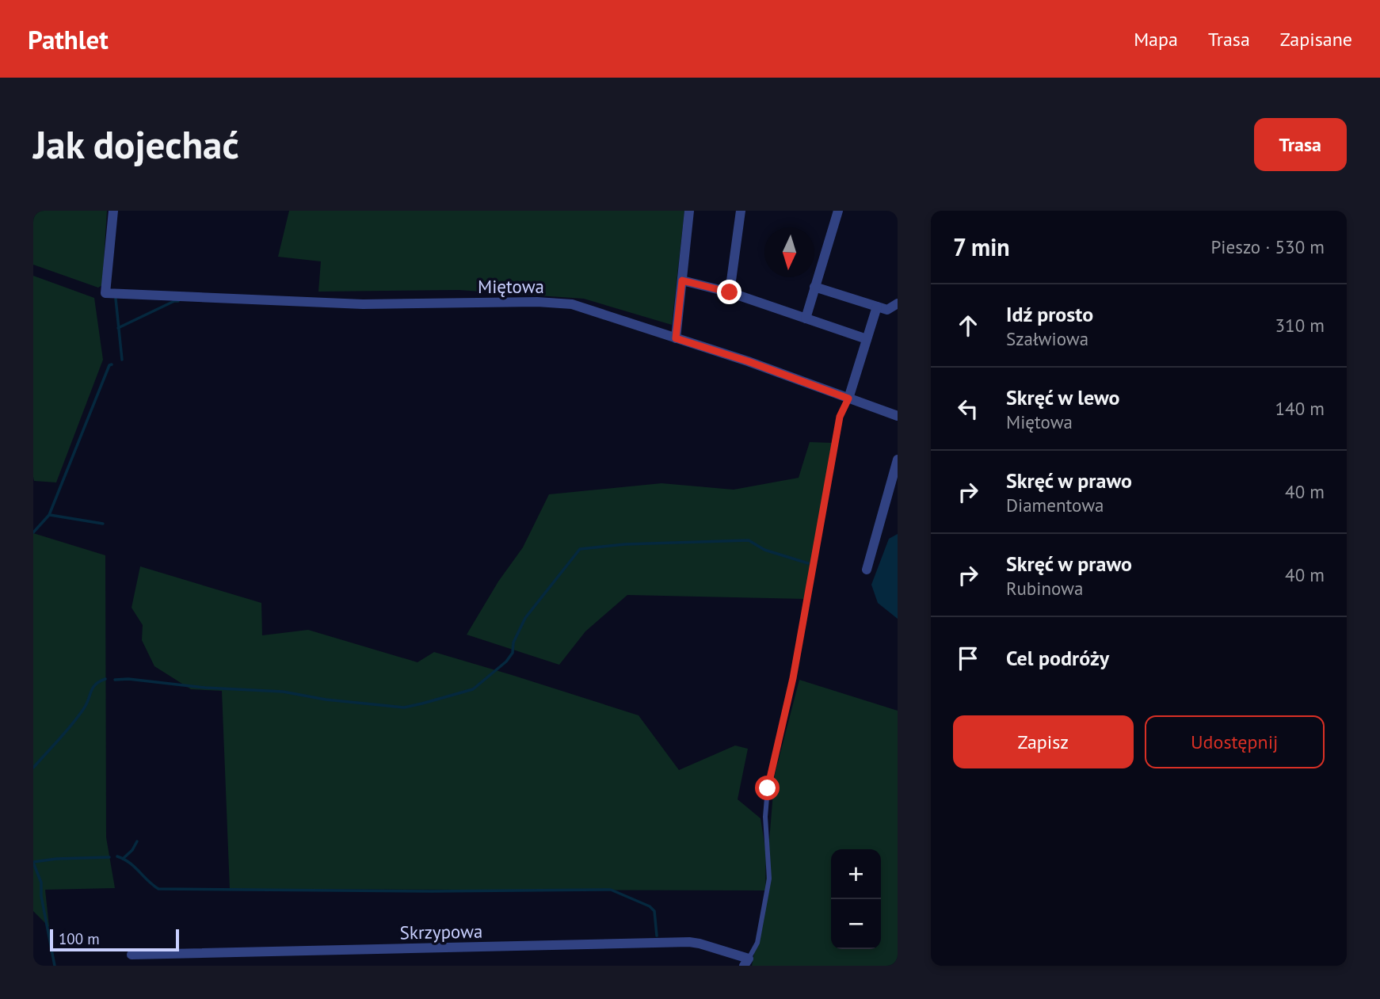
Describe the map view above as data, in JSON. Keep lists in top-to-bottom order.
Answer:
{
  "streets": {
    "street": ["Miętowa", "Skrzypowa"]
  },
  "scale_bar": "100 m",
  "north": "bottom",
  "page": {
    "header": "Pathlet",
    "nav": ["Mapa", "Trasa", "Zapisane"],
    "buttons": [
      "Trasa",
      ["Zapisz", "Udostępnij"]
    ],
    "title": "Jak dojechać",
    "heading": ["7 min", "Pieszo · 530 m"],
    "list": [
      ["Idź prosto", "Szałwiowa", "310 m"],
      ["Skręć w lewo", "Miętowa", "140 m"],
      ["Skręć w prawo", "Diamentowa", "40 m"],
      ["Skręć w prawo", "Rubinowa", "40 m"],
      "Cel podróży"
    ],
    "map_buttons": ["+", "−"],
    "scale": "100 m"
  }
}
